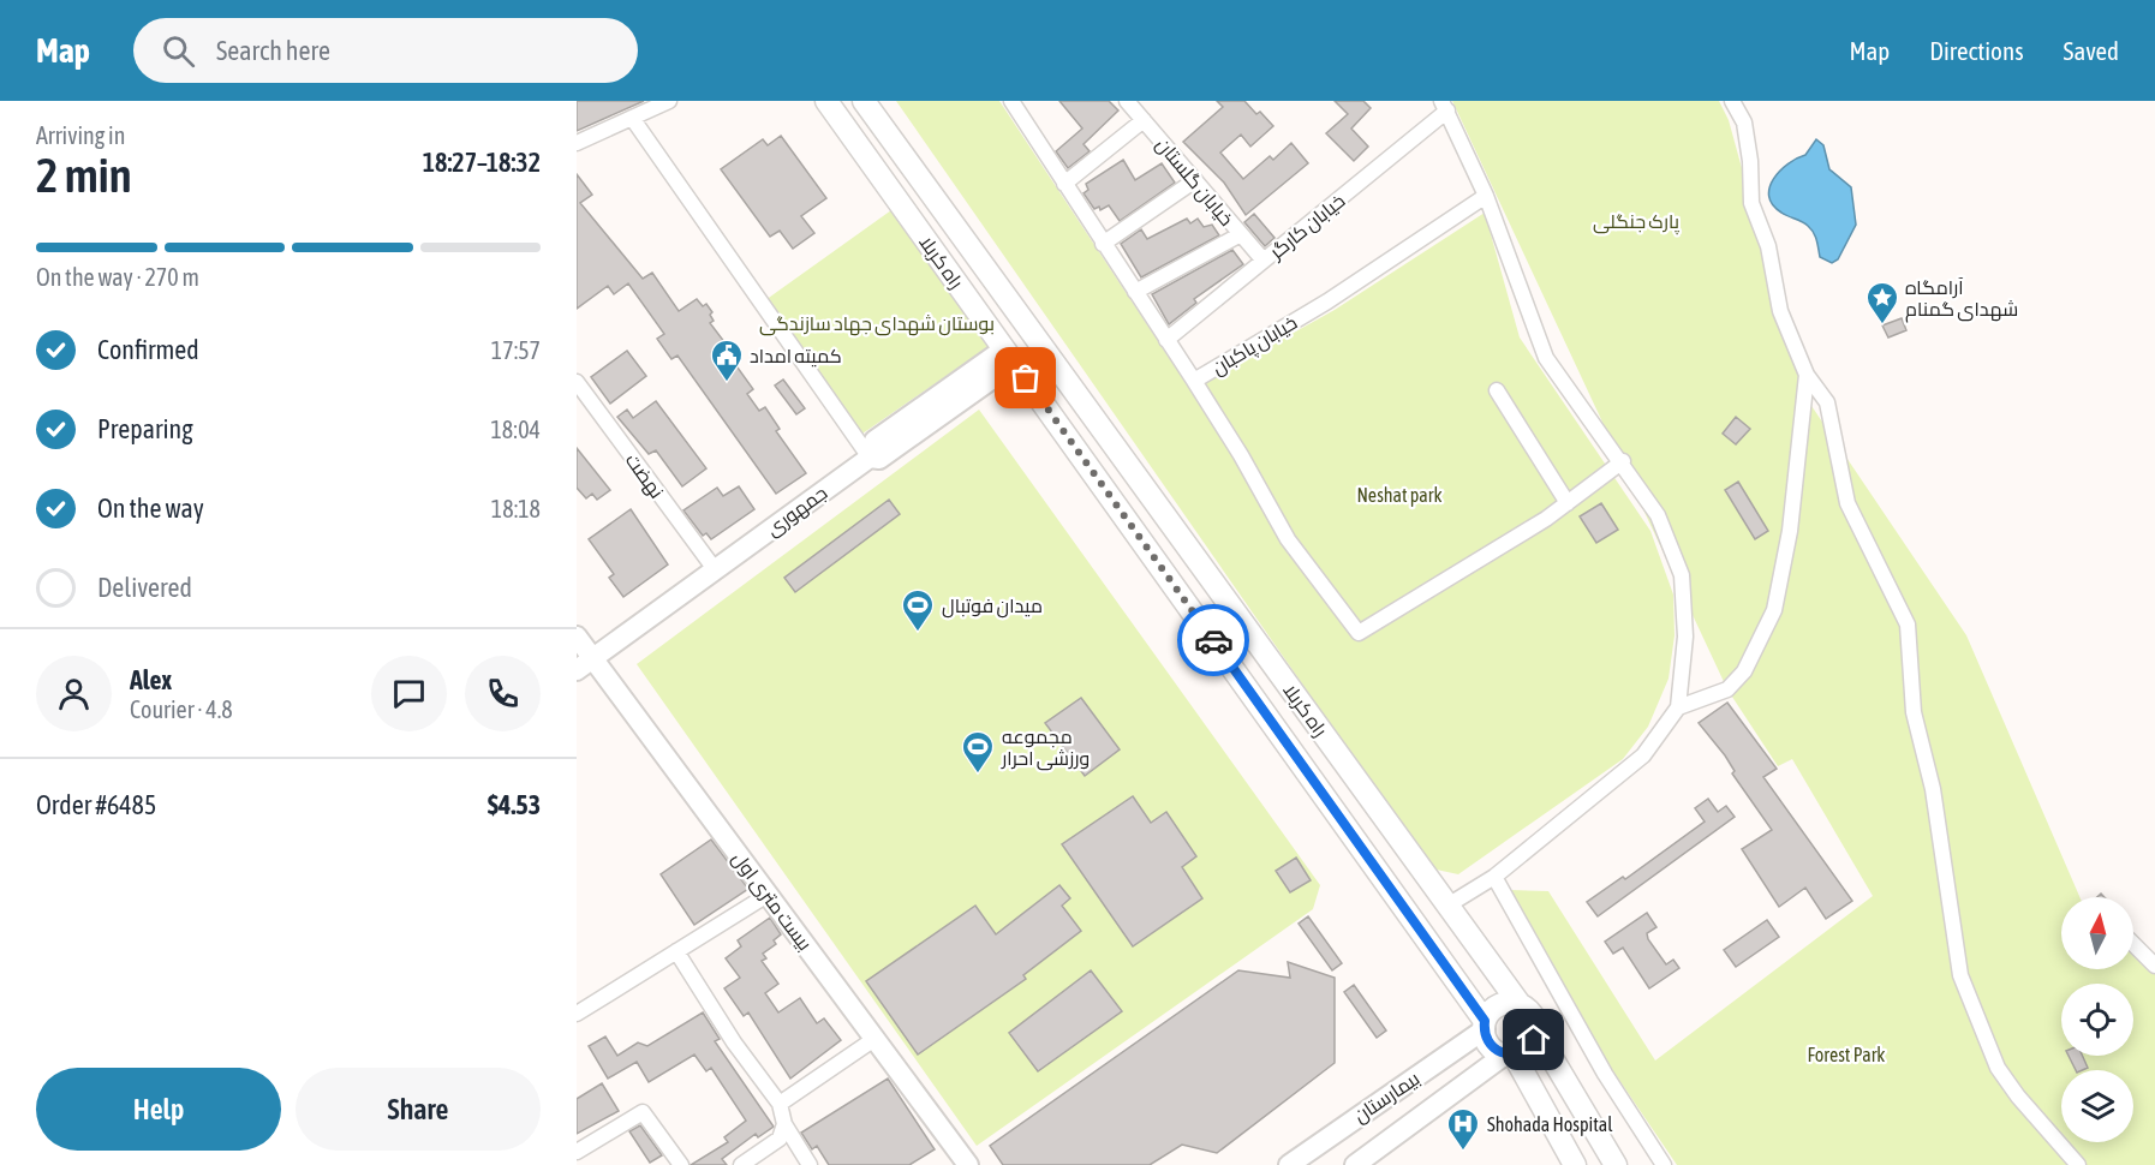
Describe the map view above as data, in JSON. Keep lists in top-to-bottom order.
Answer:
{
  "streets": {
    "main road": ["راه کربلا"],
    "street": [
      "خیابان گلستان",
      "خیابان کارگر",
      "خیابان پاکبان",
      "نهضت",
      "جمهوری",
      "بیست متری اول",
      "بیمارستان"
    ]
  },
  "crossings": [
    ["خیابان گلستان", "خیابان کارگر"],
    ["خیابان کارگر", "خیابان پاکبان"],
    ["راه کربلا", "جمهوری"],
    ["راه کربلا", "بیمارستان"],
    ["نهضت", "جمهوری"],
    ["جمهوری", "بیست متری اول"]
  ],
  "parks": [
    "پارک جنگلی",
    "بوستان شهدای جهاد سازندگی",
    "Neshat park",
    "Forest Park"
  ],
  "places": {
    "place": ["آرامگاه شهدای گمنام"],
    "public building": ["کمیته امداد"],
    "sports": ["میدان فوتبال", "مجموعه ورزشی احرار"],
    "hospital": ["Shohada Hospital"]
  },
  "north": "top",
  "page": {
    "header": "Map",
    "search": "Search here",
    "nav": ["Map", "Directions", "Saved"],
    "heading": ["2 min", "Arriving in", "18:27–18:32"],
    "panel": [
      "Alex",
      "Courier · 4.8",
      "Order #6485",
      "$4.53"
    ],
    "bar": "On the way · 270 m",
    "list": [
      ["Confirmed", "17:57"],
      ["Preparing", "18:04"],
      ["On the way", "18:18"],
      "Delivered"
    ],
    "buttons": ["Help", "Share"]
  }
}
